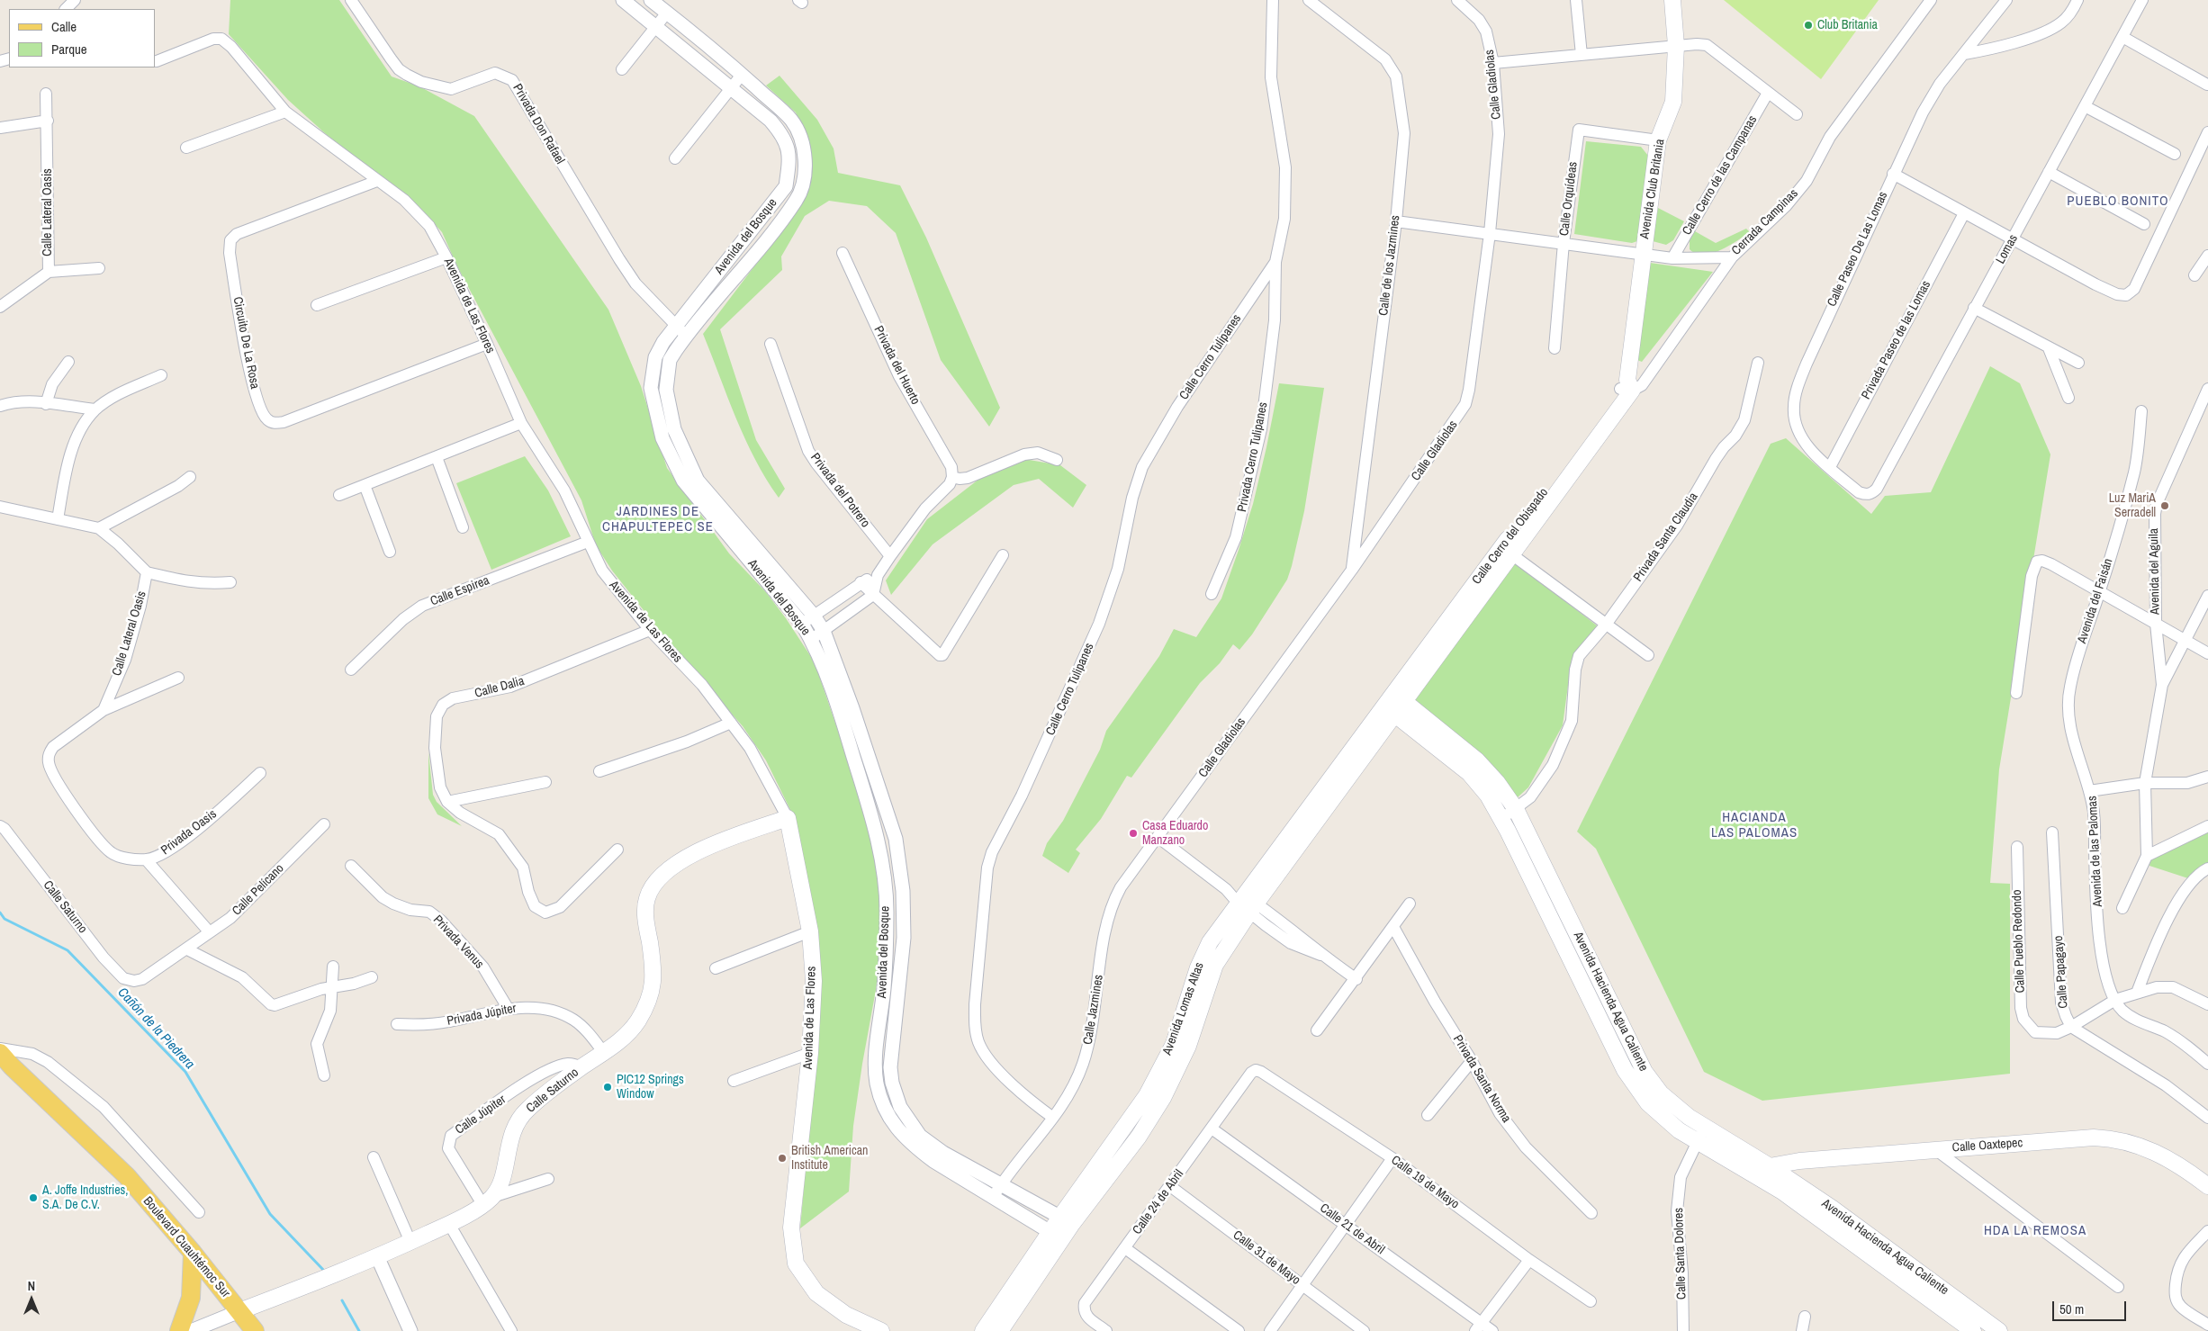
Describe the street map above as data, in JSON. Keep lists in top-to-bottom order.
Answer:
{
  "streets": {
    "main road": [
      "Avenida Club Britania",
      "Avenida de Las Flores",
      "Calle Cerro del Obispado",
      "Calle Saturno",
      "Avenida Hacienda Agua Caliente",
      "Avenida Lomas Altas",
      "Calle Oaxtepec",
      "Boulevard Cuauhtémoc Sur"
    ],
    "street": [
      "Calle Gladiolas",
      "Privada Don Rafael",
      "Calle Cerro de las Campanas",
      "Calle Orquídeas",
      "Calle Lateral Oasis",
      "Cerrada Campinas",
      "Avenida del Bosque",
      "Calle Paseo De Las Lomas",
      "Lomas",
      "Calle de los Jazmines",
      "Privada Paseo de las Lomas",
      "Circuito De La Rosa",
      "Calle Cerro Tulipanes",
      "Privada del Huerto",
      "Privada Cerro Tulipanes",
      "Privada del Potrero",
      "Privada Santa Claudia",
      "Avenida del Aguila",
      "Calle Espirea",
      "Avenida del Faisán",
      "Calle Dalia",
      "Privada Oasis",
      "Avenida de las Palomas",
      "Calle Pelícano",
      "Calle Pueblo Redondo",
      "Privada Venus",
      "Calle Papagayo",
      "Calle Jazmines",
      "Privada Júpiter",
      "Privada Santa Norma",
      "Calle Júpiter",
      "Calle 19 de Mayo",
      "Calle 24 de Abril",
      "Calle 21 de Abril",
      "Calle Santa Dolores",
      "Calle 31 de Mayo"
    ]
  },
  "crossings": [
    ["Calle Gladiolas", "Cerrada Campinas"],
    ["Calle Gladiolas", "Calle de los Jazmines"],
    ["Calle Gladiolas", "Calle Jazmines"],
    ["Privada Don Rafael", "Avenida del Bosque"],
    ["Calle Cerro de las Campanas", "Cerrada Campinas"],
    ["Avenida Club Britania", "Calle Orquídeas"],
    ["Avenida Club Britania", "Cerrada Campinas"],
    ["Avenida Club Britania", "Calle Cerro del Obispado"],
    ["Calle Orquídeas", "Cerrada Campinas"],
    ["Cerrada Campinas", "Calle de los Jazmines"],
    ["Cerrada Campinas", "Calle Cerro del Obispado"],
    ["Avenida del Bosque", "Avenida Lomas Altas"],
    ["Avenida del Bosque", "Calle Jazmines"],
    ["Calle Paseo De Las Lomas", "Lomas"],
    ["Calle Paseo De Las Lomas", "Privada Paseo de las Lomas"],
    ["Avenida de Las Flores", "Circuito De La Rosa"],
    ["Avenida de Las Flores", "Calle Espirea"],
    ["Avenida de Las Flores", "Calle Dalia"],
    ["Avenida de Las Flores", "Calle Saturno"],
    ["Calle Cerro Tulipanes", "Privada Cerro Tulipanes"],
    ["Calle Cerro Tulipanes", "Calle Jazmines"],
    ["Calle Cerro del Obispado", "Avenida Hacienda Agua Caliente"],
    ["Calle Cerro del Obispado", "Avenida Lomas Altas"],
    ["Privada Santa Claudia", "Avenida Hacienda Agua Caliente"],
    ["Avenida del Aguila", "Avenida de las Palomas"],
    ["Avenida del Faisán", "Avenida de las Palomas"],
    ["Privada Oasis", "Calle Pelícano"],
    ["Calle Pelícano", "Calle Saturno"],
    ["Calle Saturno", "Privada Júpiter"],
    ["Calle Saturno", "Calle Júpiter"],
    ["Calle Pueblo Redondo", "Calle Papagayo"],
    ["Privada Venus", "Privada Júpiter"],
    ["Avenida Hacienda Agua Caliente", "Avenida Lomas Altas"],
    ["Avenida Hacienda Agua Caliente", "Calle Oaxtepec"],
    ["Avenida Hacienda Agua Caliente", "Calle Santa Dolores"],
    ["Calle 19 de Mayo", "Calle 24 de Abril"],
    ["Calle 24 de Abril", "Calle 21 de Abril"],
    ["Calle 24 de Abril", "Calle 31 de Mayo"]
  ],
  "districts": [
    "PUEBLO BONITO",
    "JARDINES DE CHAPULTEPEC SE",
    "HACIANDA LAS PALOMAS",
    "HDA LA REMOSA"
  ],
  "water": ["Cañón de la Piedrera"],
  "places": [
    "Club Britania",
    "Luz MariA Serradell",
    "Casa Eduardo Manzano",
    "PIC12 Springs Window",
    "British American Institute",
    "A. Joffe Industries, S.A. De C.V."
  ],
  "legend": ["Calle", "Parque"],
  "scale_bar": "50 m",
  "north": "top"
}
